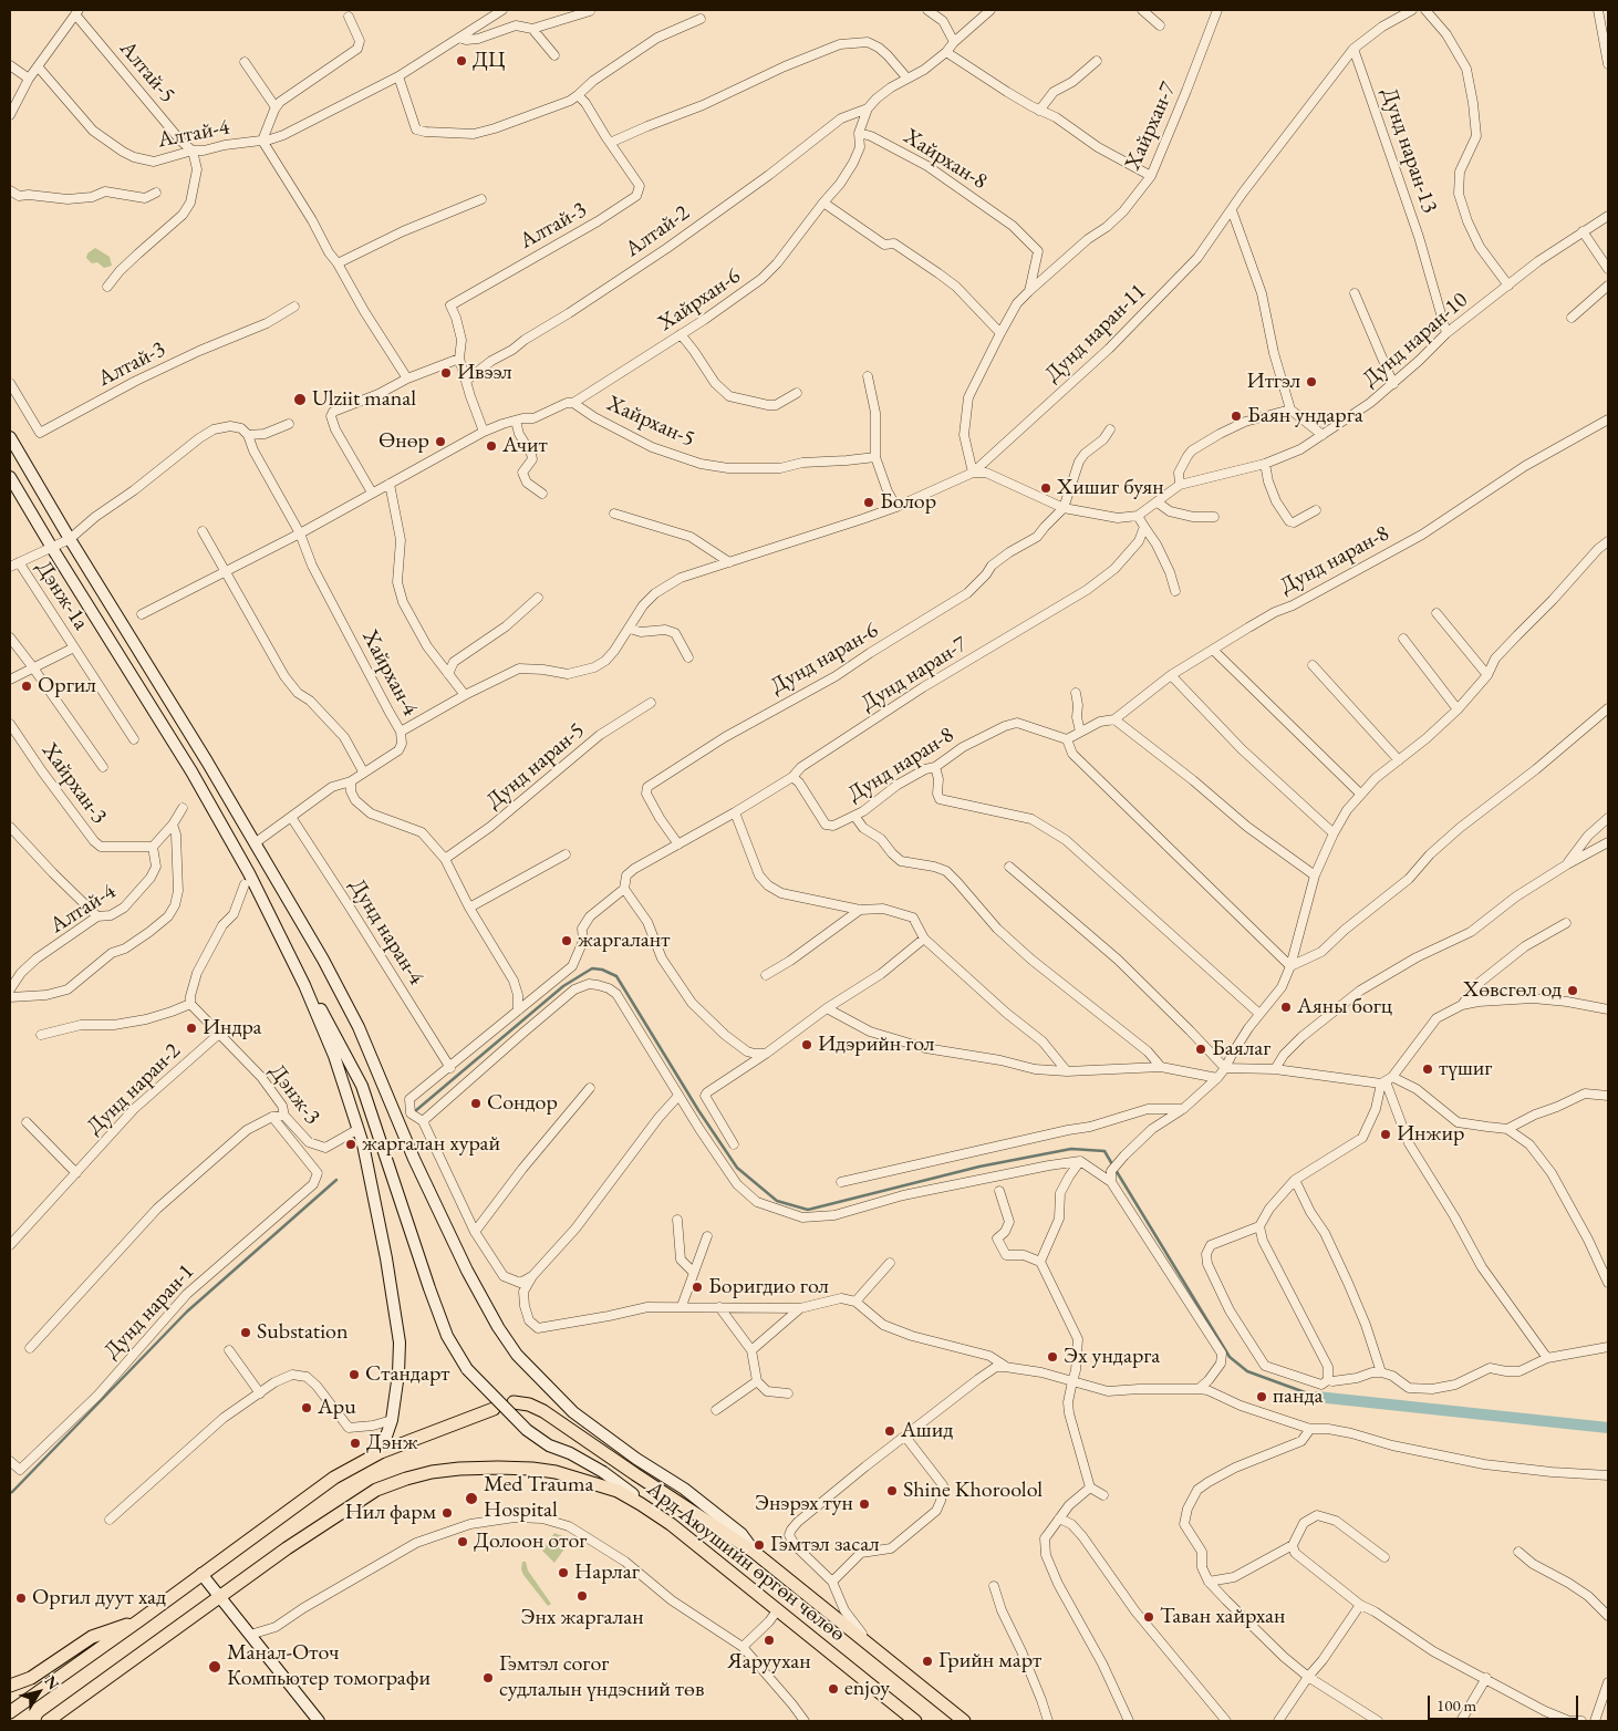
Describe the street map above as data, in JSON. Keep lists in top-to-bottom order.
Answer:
{
  "streets": {
    "main road": ["Ард Аюушийн өргөн чөлөө"],
    "street": [
      "Алтай-5",
      "Хайрхан-7",
      "Алтай-4",
      "Дунд наран-13",
      "Хайрхан-8",
      "Алтай-3",
      "Алтай-2",
      "Хайрхан-6",
      "Дунд наран-11",
      "Дунд наран-10",
      "Хайрхан-5",
      "Дунд наран-8",
      "Дэнж-1а",
      "Дунд наран-6",
      "Хайрхан-4",
      "Дунд наран-7",
      "Дунд наран-5",
      "Хайрхан-3",
      "Дунд наран-4",
      "Дунд наран-2",
      "Дэнж-3",
      "Дунд наран-1"
    ]
  },
  "crossings": [
    ["Алтай-5", "Алтай-4"],
    ["Хайрхан-7", "Хайрхан-8"],
    ["Хайрхан-7", "Дунд наран-11"],
    ["Алтай-4", "Хайрхан-3"],
    ["Дунд наран-13", "Дунд наран-11"],
    ["Дунд наран-13", "Дунд наран-10"],
    ["Хайрхан-6", "Хайрхан-5"],
    ["Дунд наран-8", "Дунд наран-7"],
    ["Дунд наран-6", "Дунд наран-7"],
    ["Дунд наран-2", "Дэнж-3"]
  ],
  "places": [
    "ДЦ",
    "Ивээл",
    "Итгэл",
    "Ulziit manal",
    "Баян ундарга",
    "Өнөр",
    "Ачит",
    "Хишиг буян",
    "Болор",
    "Оргил",
    "жаргалант",
    "Хөвсгөл од",
    "Аяны богц",
    "Индра",
    "Идэрийн гол",
    "Баялаг",
    "түшиг",
    "Сондор",
    "Инжир",
    "жаргалан хурай",
    "Боригдио гол",
    "Substation",
    "Эх ундарга",
    "Стандарт",
    "панда",
    "Apu",
    "Ашид",
    "Дэнж",
    "Shine Khoroolol",
    "Med Trauma Hospital",
    "Энэрэх тун",
    "Нил фарм",
    "Долоон отог",
    "Гэмтэл засал",
    "Нарлаг",
    "Энх жаргалан",
    "Оргил дуут хад",
    "Таван хайрхан",
    "Яаруухан",
    "Грийн март",
    "Манал-Оточ Компьютер томографи",
    "Гэмтэл согог судлалын үндэсний төв",
    "enjoy"
  ],
  "scale_bar": "100 m",
  "north": "top right"
}
